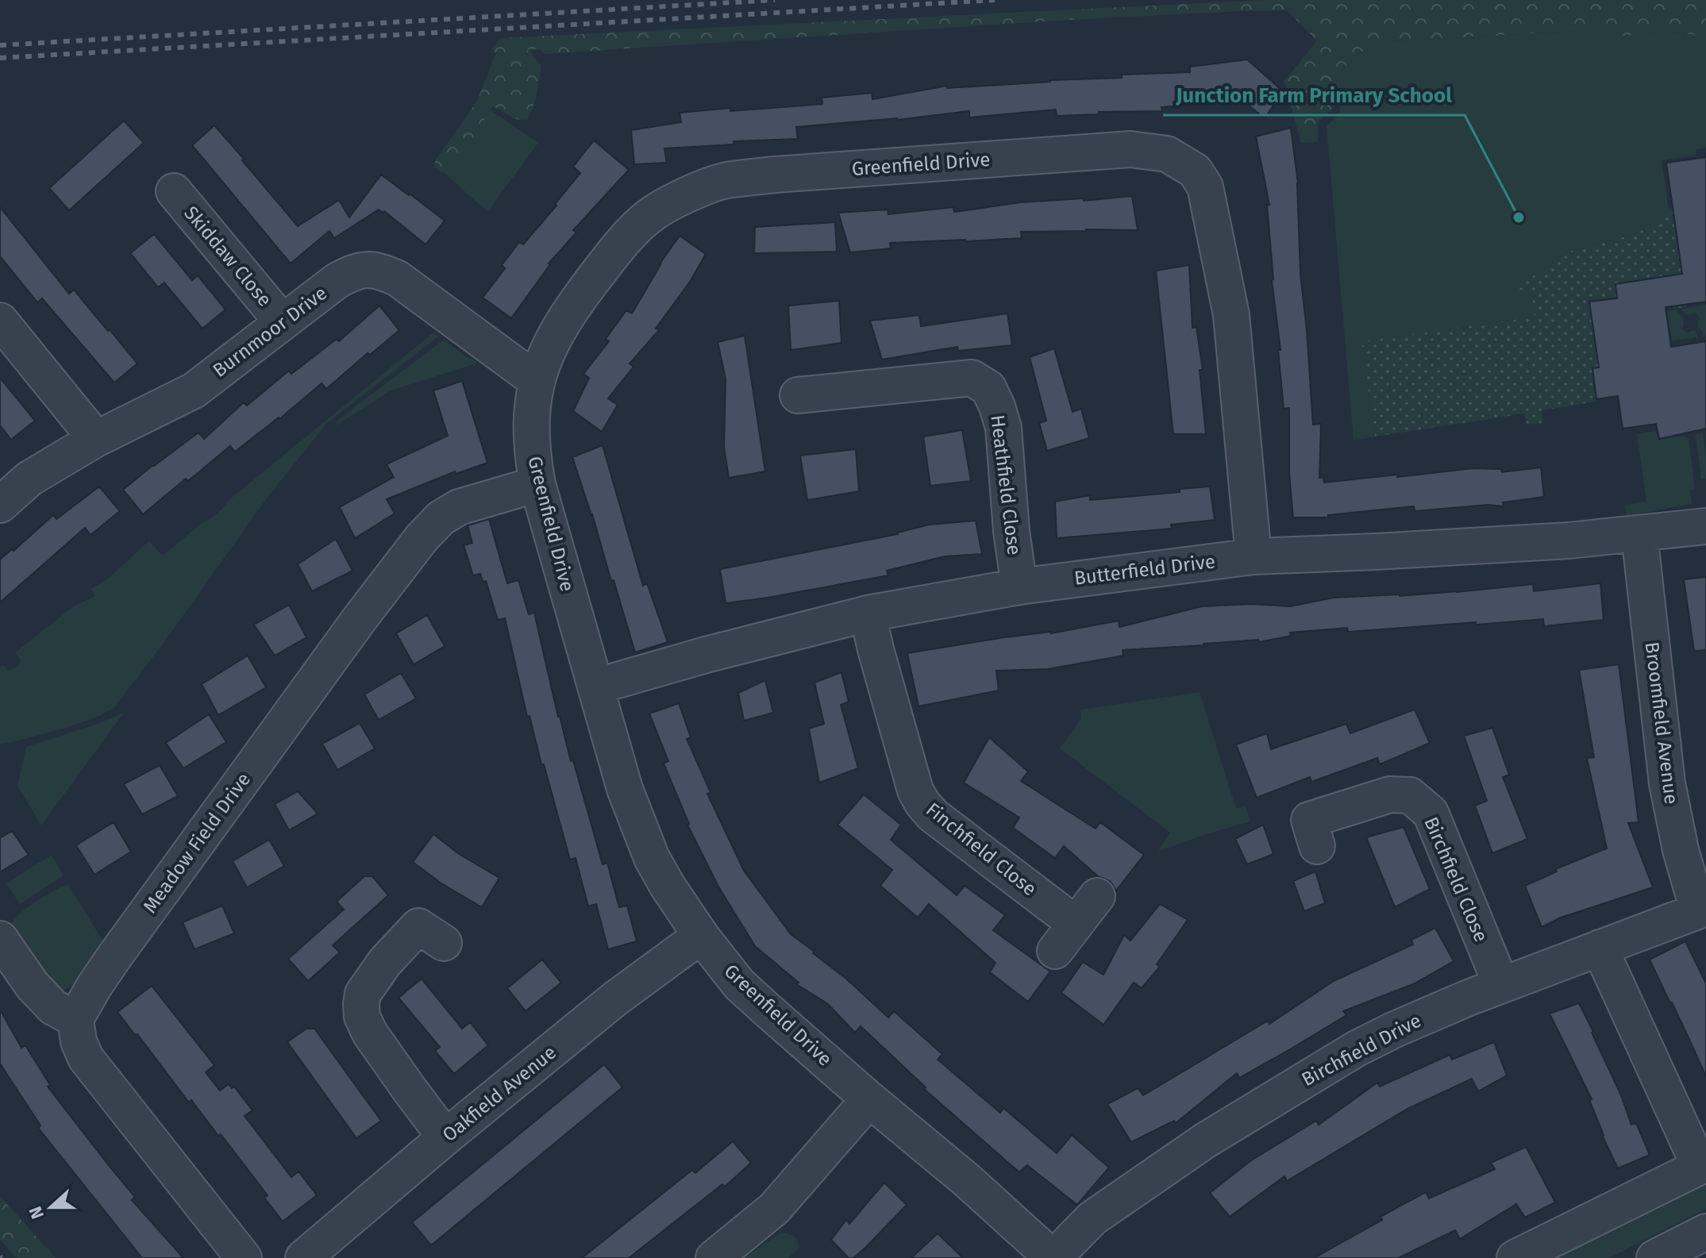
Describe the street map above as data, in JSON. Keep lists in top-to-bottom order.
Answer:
{
  "streets": {
    "street": [
      "Greenfield Drive",
      "Skiddaw Close",
      "Burnmoor Drive",
      "Heathfield Close",
      "Butterfield Drive",
      "Broomfield Avenue",
      "Meadow Field Drive",
      "Finchfield Close",
      "Birchfield Close",
      "Birchfield Drive",
      "Oakfield Avenue"
    ]
  },
  "crossings": [
    ["Greenfield Drive", "Burnmoor Drive"],
    ["Greenfield Drive", "Butterfield Drive"],
    ["Greenfield Drive", "Meadow Field Drive"],
    ["Greenfield Drive", "Birchfield Drive"],
    ["Greenfield Drive", "Oakfield Avenue"],
    ["Skiddaw Close", "Burnmoor Drive"],
    ["Heathfield Close", "Butterfield Drive"],
    ["Butterfield Drive", "Broomfield Avenue"],
    ["Butterfield Drive", "Finchfield Close"],
    ["Broomfield Avenue", "Birchfield Drive"],
    ["Birchfield Close", "Birchfield Drive"]
  ],
  "places": ["Junction Farm Primary School"],
  "north": "left"
}
